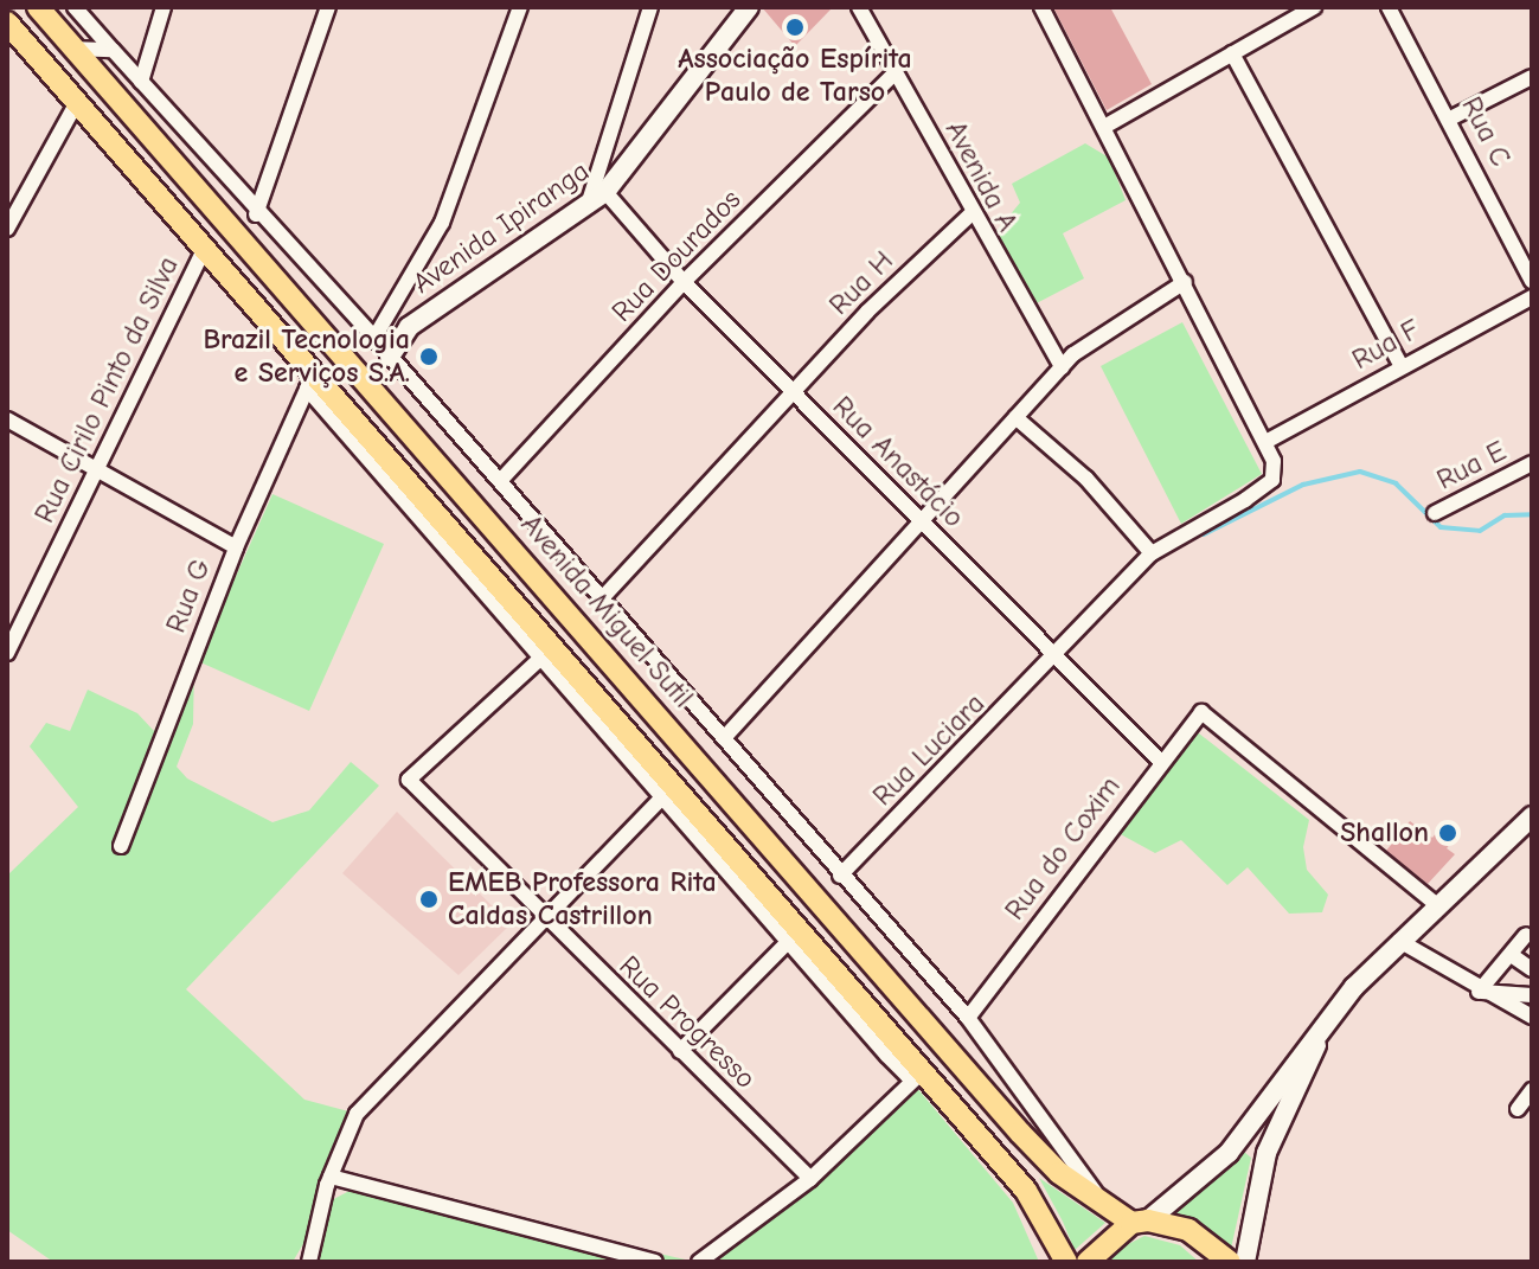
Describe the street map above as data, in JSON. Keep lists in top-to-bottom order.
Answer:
{
  "streets": {
    "main road": ["Avenida Miguel Sutil"],
    "street": [
      "Rua C",
      "Avenida A",
      "Avenida Ipiranga",
      "Rua Dourados",
      "Rua H",
      "Rua F",
      "Rua Cirilo Pinto da Silva",
      "Rua Anastácio",
      "Rua E",
      "Rua G",
      "Rua Luciara",
      "Rua do Coxim",
      "Rua Progresso"
    ]
  },
  "crossings": [
    ["Avenida A", "Rua Dourados"],
    ["Avenida A", "Rua H"],
    ["Avenida Ipiranga", "Rua Anastácio"],
    ["Avenida Ipiranga", "Avenida Miguel Sutil"],
    ["Rua Dourados", "Rua Anastácio"],
    ["Rua Dourados", "Avenida Miguel Sutil"],
    ["Rua H", "Rua Anastácio"],
    ["Rua H", "Avenida Miguel Sutil"],
    ["Rua F", "Rua Luciara"],
    ["Rua Anastácio", "Rua Luciara"],
    ["Rua Anastácio", "Rua do Coxim"],
    ["Avenida Miguel Sutil", "Rua Luciara"],
    ["Avenida Miguel Sutil", "Rua do Coxim"]
  ],
  "places": [
    "Associação Espírita Paulo de Tarso",
    "Brazil Tecnologia e Serviços S.A.",
    "Shallon",
    "EMEB Professora Rita Caldas Castrillon"
  ]
}
